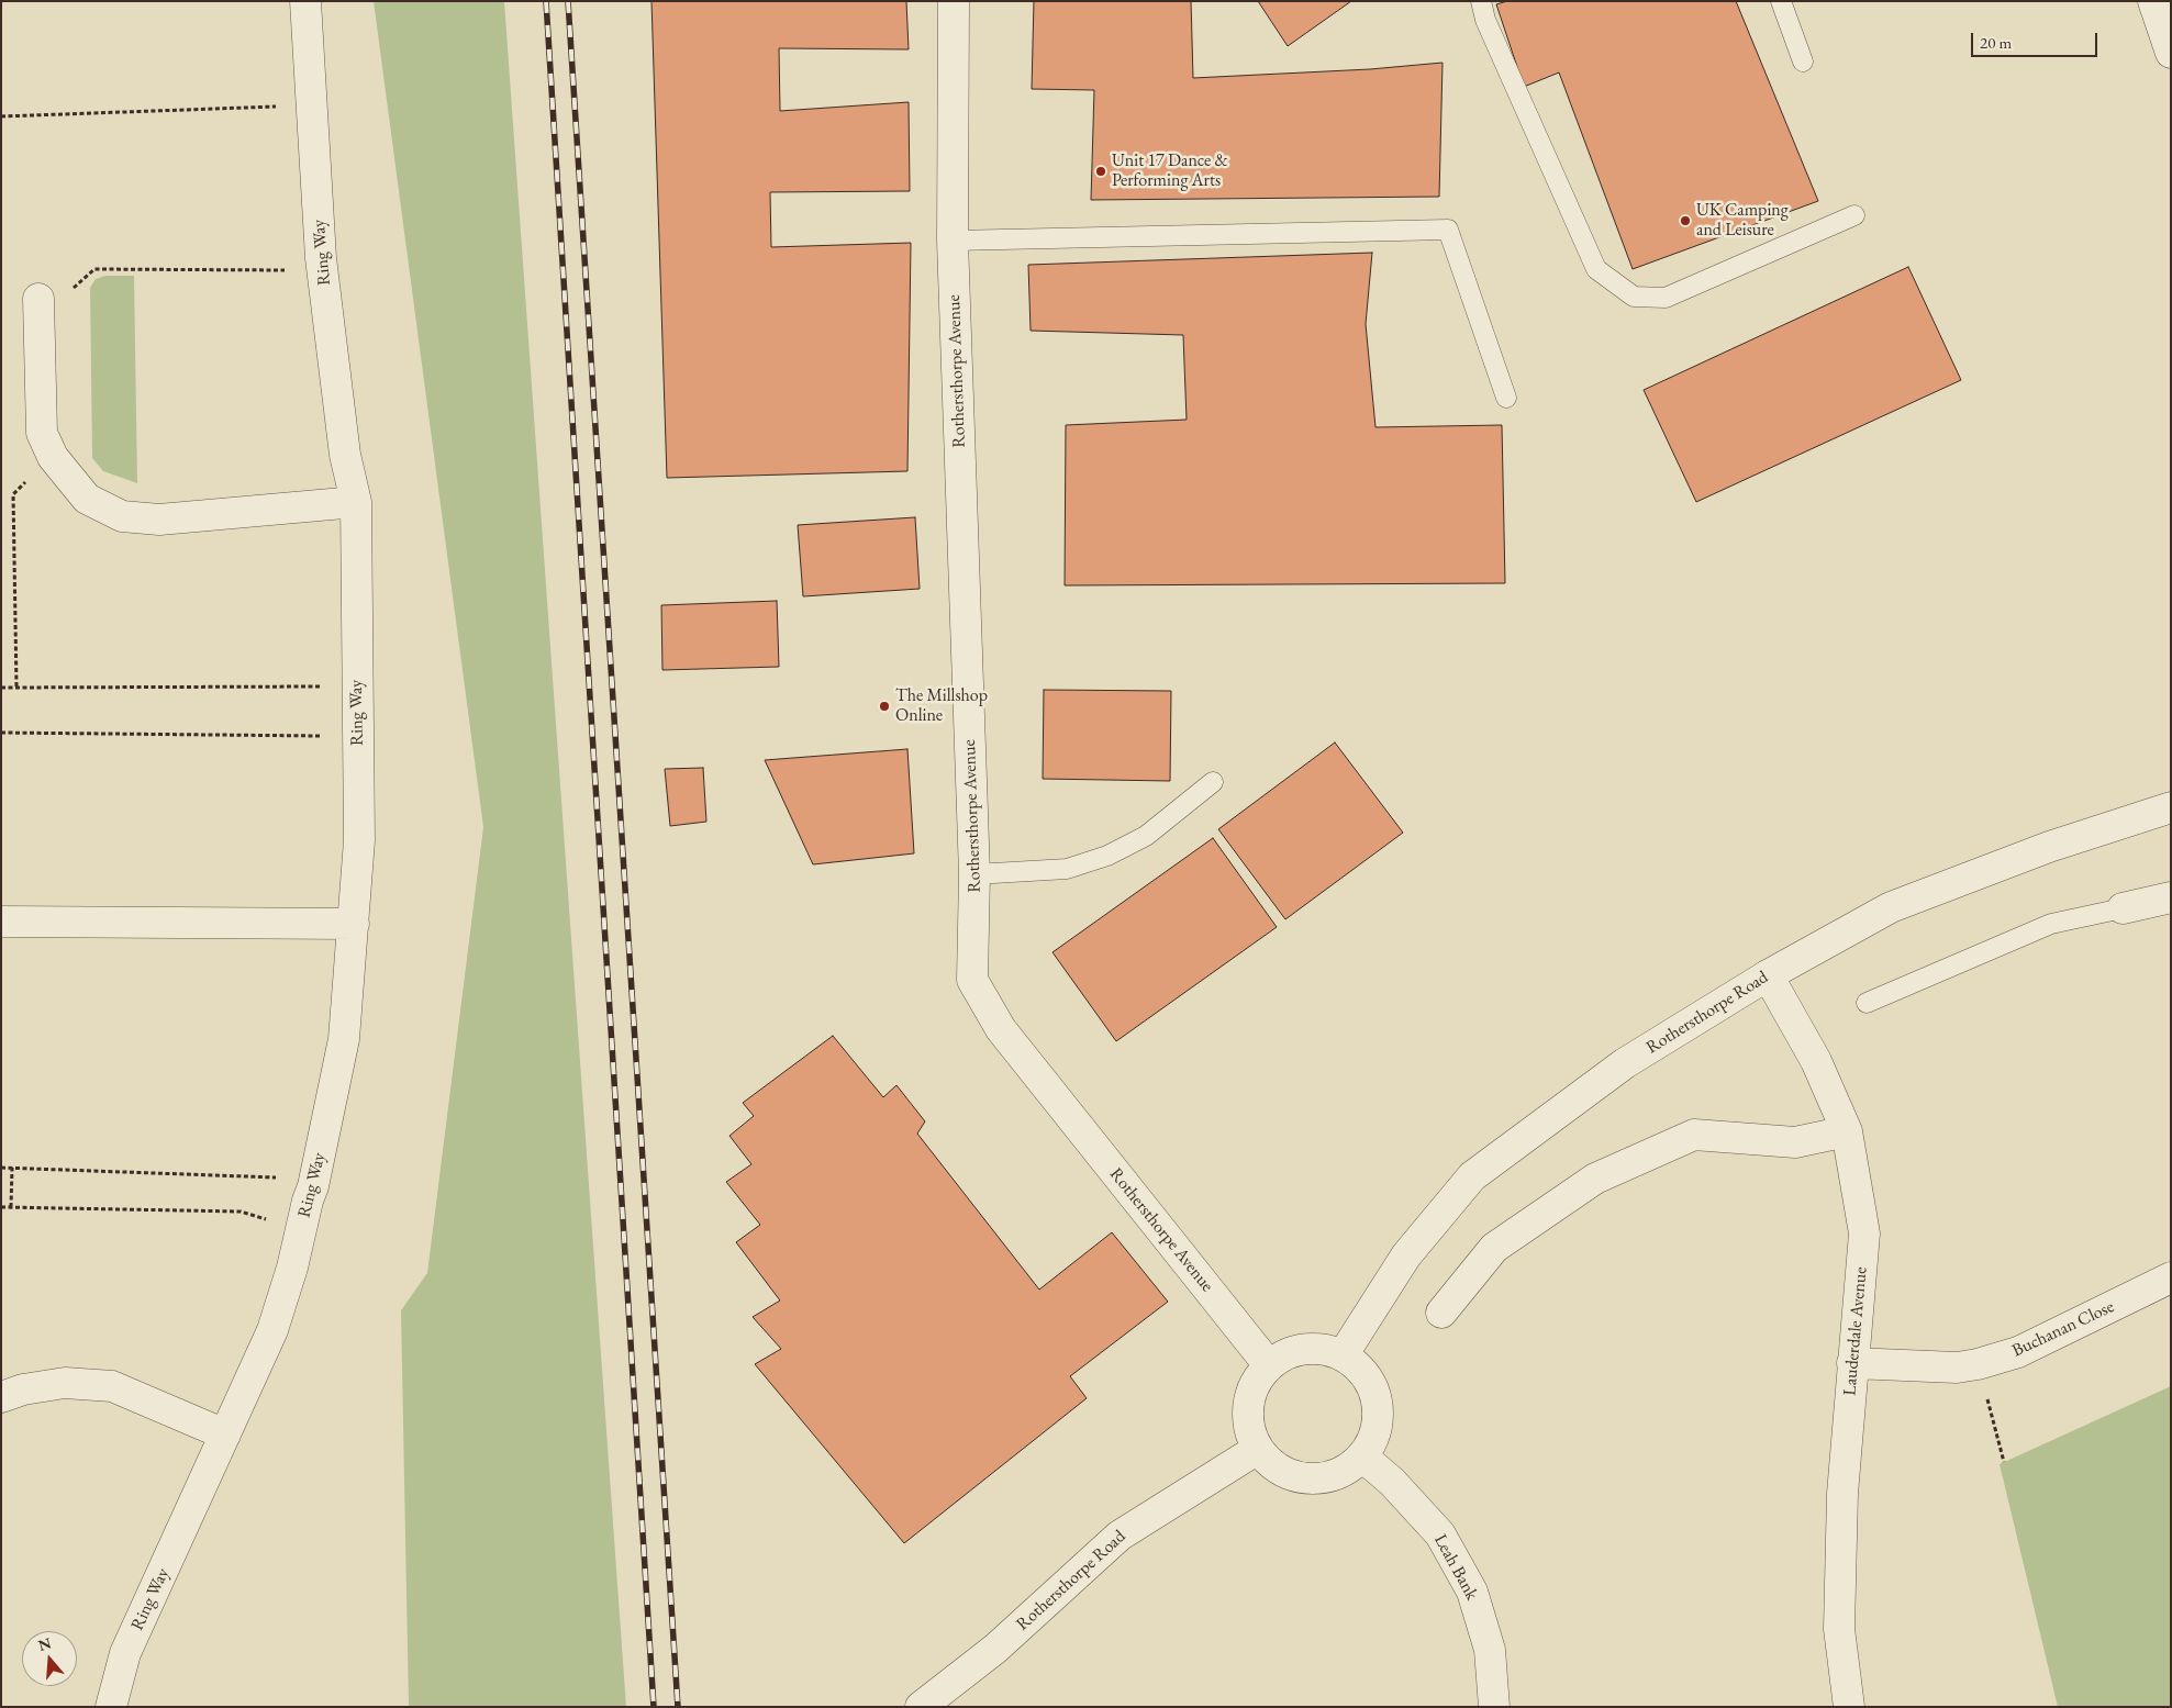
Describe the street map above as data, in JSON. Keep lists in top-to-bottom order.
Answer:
{
  "streets": {
    "street": [
      "Ring Way",
      "Rothersthorpe Avenue",
      "Rothersthorpe Road",
      "Buchanan Close",
      "Lauderdale Avenue",
      "Leah Bank"
    ]
  },
  "crossings": [
    ["Rothersthorpe Avenue", "Rothersthorpe Road"],
    ["Rothersthorpe Avenue", "Leah Bank"],
    ["Rothersthorpe Road", "Lauderdale Avenue"],
    ["Rothersthorpe Road", "Leah Bank"],
    ["Buchanan Close", "Lauderdale Avenue"]
  ],
  "places": ["Unit 17 Dance & Performing Arts", "UK Camping and Leisure", "The Millshop Online"],
  "scale_bar": "20 m",
  "north": "top"
}
